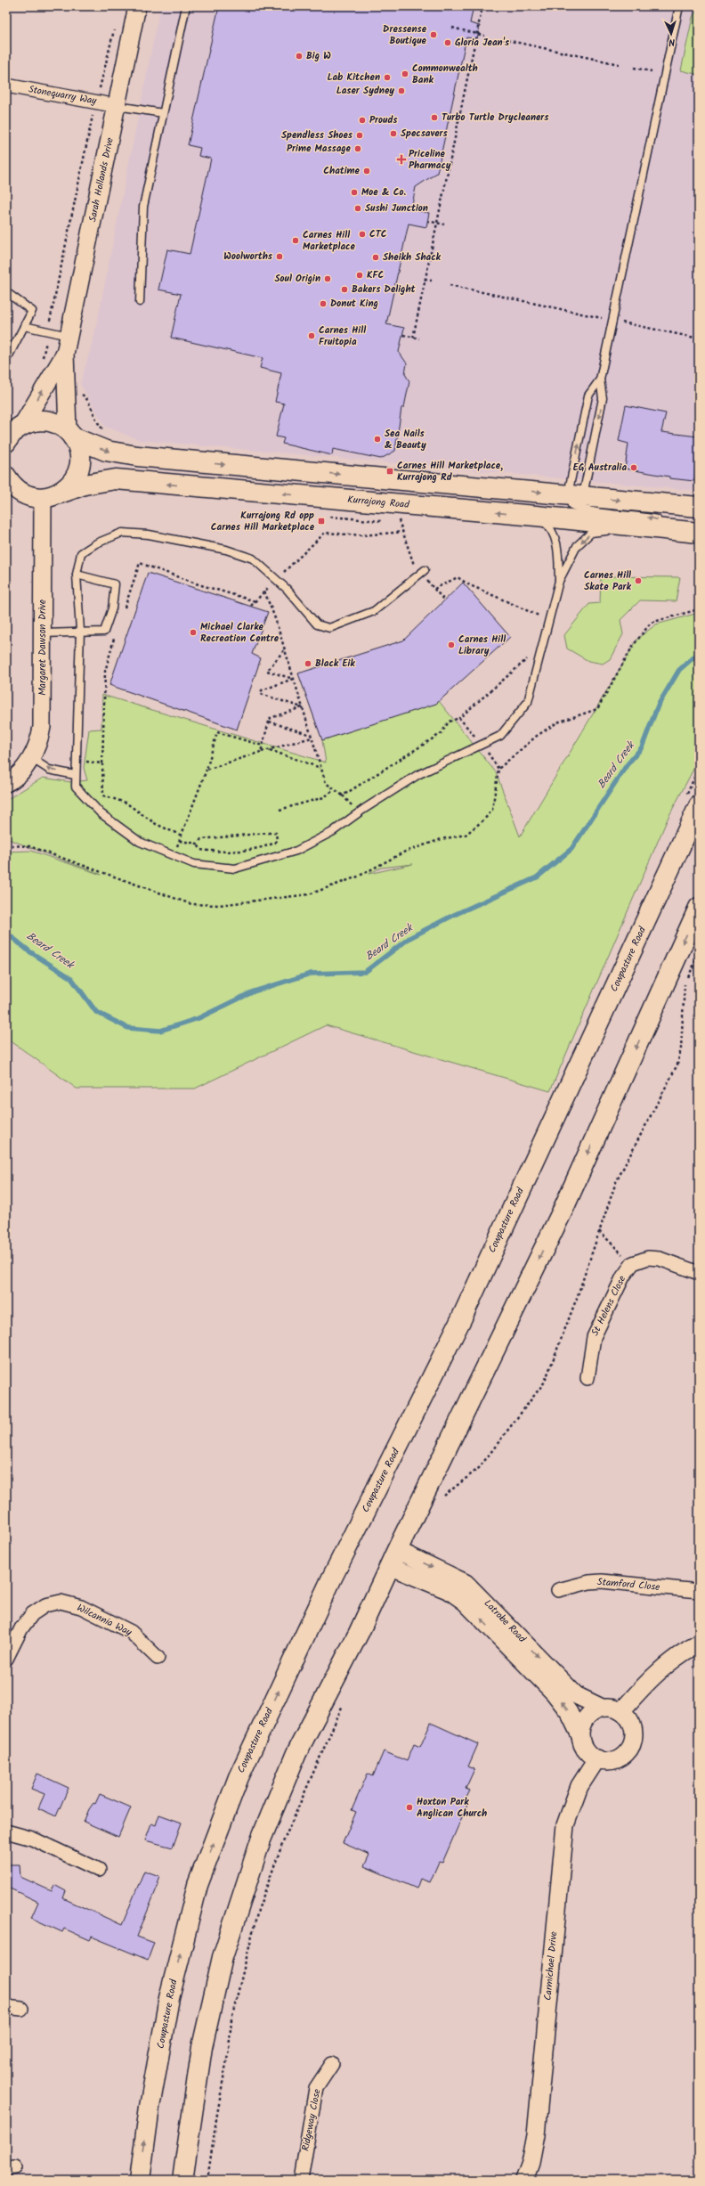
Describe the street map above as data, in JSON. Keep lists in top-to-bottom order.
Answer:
{
  "streets": {
    "main road": ["Kurrajong Road", "Cowpasture Road"],
    "street": [
      "Stonequarry Way",
      "Sarah Hollands Drive",
      "Margaret Dawson Drive",
      "St Helens Close",
      "Stamford Close",
      "Wilcannia Way",
      "Latrobe Road",
      "Carmichael Drive",
      "Ridgeway Close"
    ]
  },
  "crossings": [
    ["Stonequarry Way", "Sarah Hollands Drive"],
    ["Kurrajong Road", "Margaret Dawson Drive"],
    ["Latrobe Road", "Carmichael Drive"]
  ],
  "water": ["Beard Creek"],
  "places": {
    "other": [
      "Dressense Boutique",
      "Gloria Jean's",
      "Big W",
      "Commonwealth Bank",
      "Lab Kitchen",
      "Laser Sydney",
      "Turbo Turtle Drycleaners",
      "Prouds",
      "Specsavers",
      "Spendless Shoes",
      "Prime Massage",
      "Chatime",
      "Moe & Co.",
      "Sushi Junction",
      "CTC",
      "Carnes Hill Marketplace",
      "Woolworths",
      "Sheikh Shack",
      "KFC",
      "Soul Origin",
      "Bakers Delight",
      "Donut King",
      "Carnes Hill Fruitopia",
      "Sea Nails & Beauty",
      "EG Australia",
      "Carnes Hill Skate Park",
      "Michael Clarke Recreation Centre",
      "Carnes Hill Library",
      "Black Eik",
      "Hoxton Park Anglican Church"
    ],
    "health": ["Priceline Pharmacy"],
    "transit": ["Carnes Hill Marketplace, Kurrajong Rd", "Kurrajong Rd opp Carnes Hill Marketplace"]
  },
  "north": "bottom"
}
